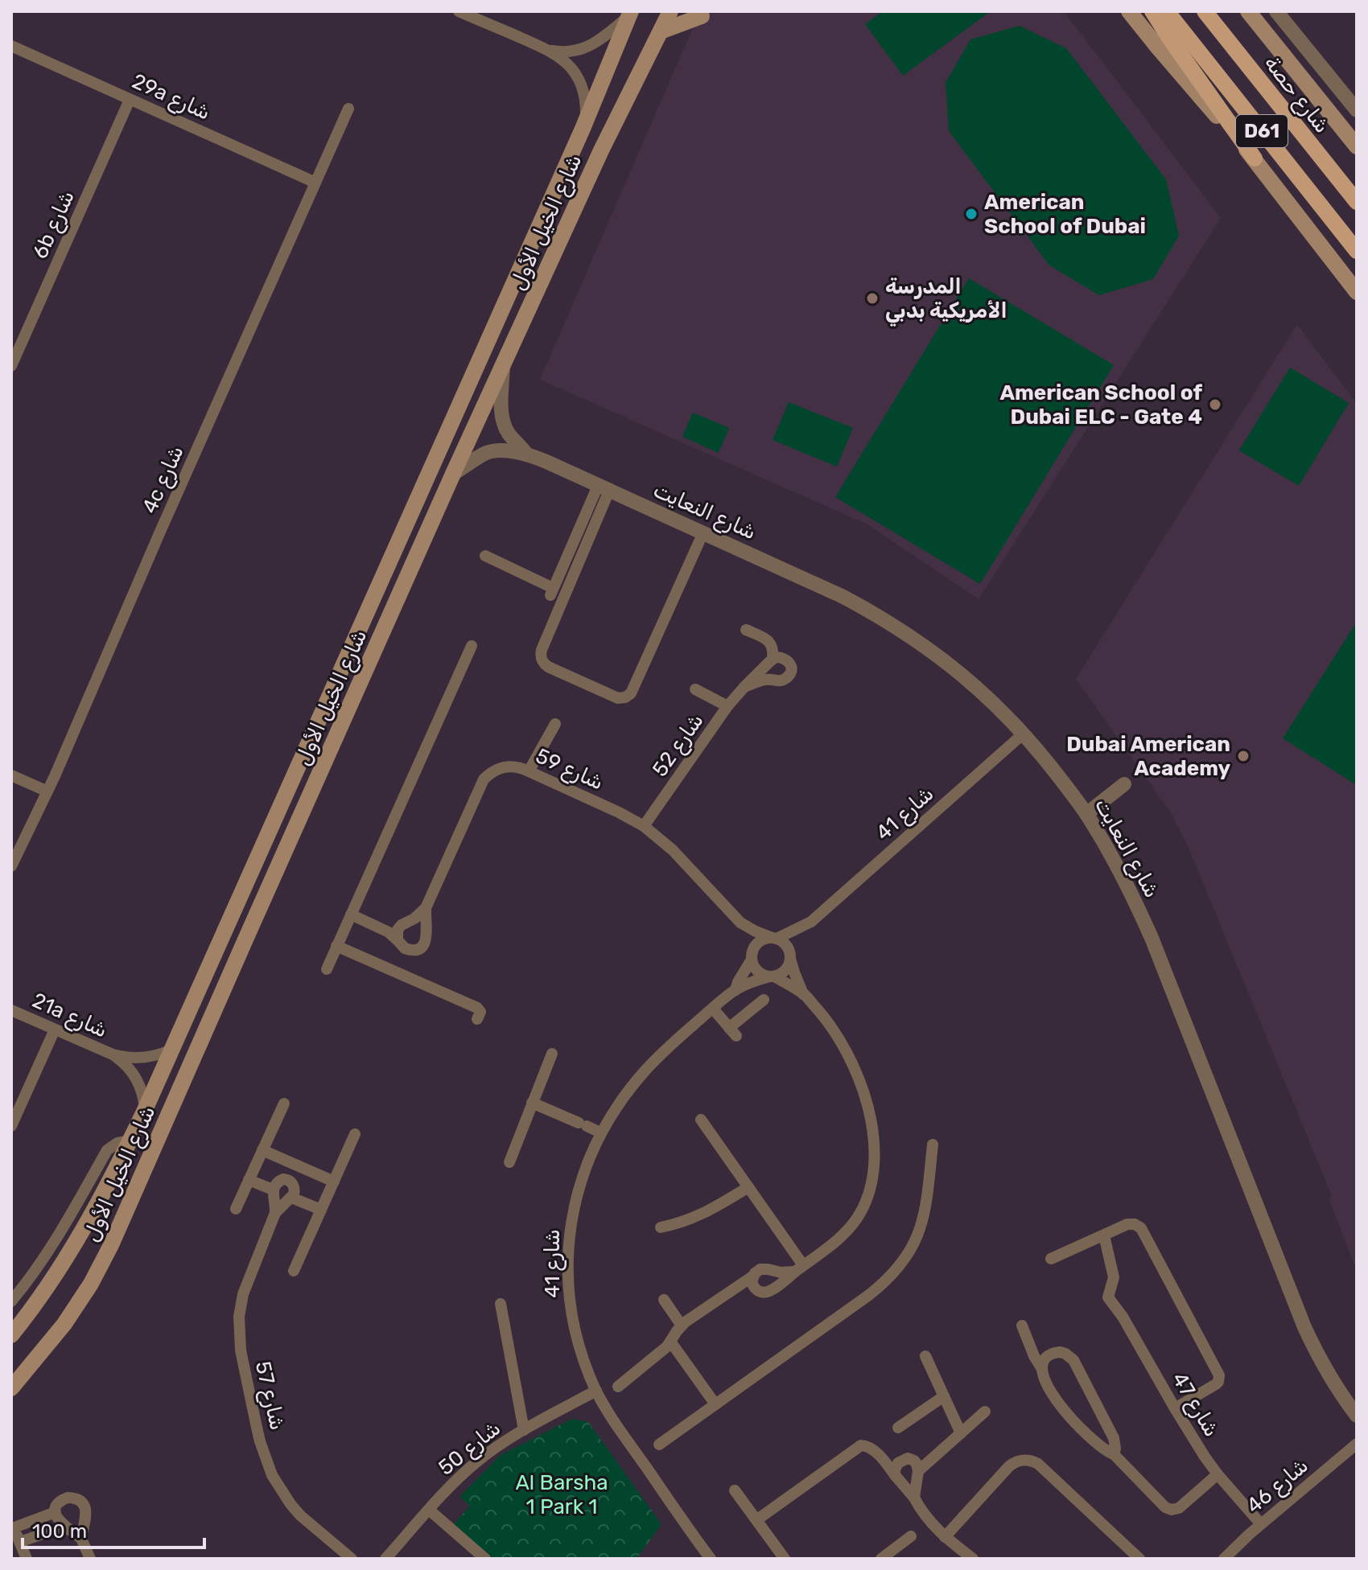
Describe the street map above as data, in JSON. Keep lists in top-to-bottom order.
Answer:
{
  "streets": {
    "main road": ["شارع حصة", "D61", "شارع الخيل الأول"],
    "street": [
      "29a شارع",
      "6b شارع",
      "4c شارع",
      "شارع النعايت",
      "شارع 52",
      "شارع 59",
      "شارع 41",
      "21a شارع",
      "شارع 57",
      "شارع 47",
      "شارع 50",
      "شارع 46"
    ]
  },
  "crossings": [
    ["29a شارع", "6b شارع"],
    ["29a شارع", "4c شارع"],
    ["شارع الخيل الأول", "شارع النعايت"],
    ["شارع الخيل الأول", "21a شارع"],
    ["شارع النعايت", "شارع 41"],
    ["شارع 52", "شارع 59"],
    ["شارع 59", "شارع 41"],
    ["شارع 41", "شارع 50"],
    ["شارع 47", "شارع 46"]
  ],
  "parks": ["Al Barsha 1 Park 1"],
  "places": [
    "American School of Dubai",
    "المدرسة الأمريكية بدبي",
    "American School of Dubai ELC - Gate 4",
    "Dubai American Academy"
  ],
  "scale_bar": "100 m"
}
